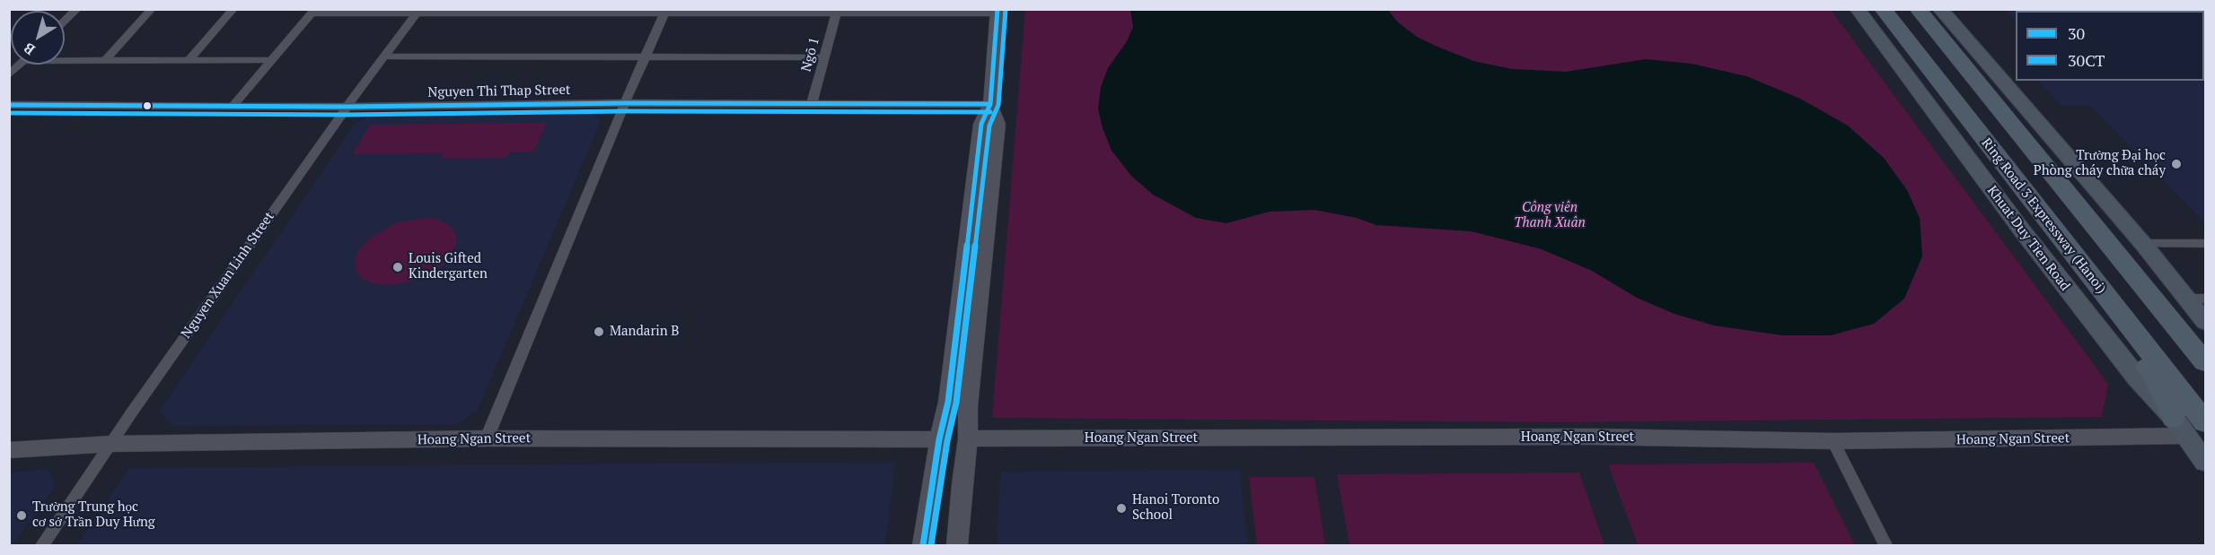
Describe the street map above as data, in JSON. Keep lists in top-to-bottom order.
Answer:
{
  "streets": {
    "highway": ["Ring Road 3 Expressway (Hanoi)"],
    "main road": ["Khuat Duy Tien Road"],
    "street": [
      "Ngõ 1",
      "Nguyen Thi Thap Street",
      "Nguyen Xuan Linh Street",
      "Hoang Ngan Street"
    ]
  },
  "crossings": [
    ["Ngõ 1", "Nguyen Thi Thap Street"],
    ["Nguyen Thi Thap Street", "Nguyen Xuan Linh Street"],
    ["Khuat Duy Tien Road", "Hoang Ngan Street"],
    ["Nguyen Xuan Linh Street", "Hoang Ngan Street"]
  ],
  "parks": ["Công viên Thanh Xuân"],
  "places": [
    "Trường Đại học Phòng cháy chữa cháy",
    "Louis Gifted Kindergarten",
    "Mandarin B",
    "Hanoi Toronto School",
    "Trường Trung học cơ sở Trần Duy Hưng"
  ],
  "lines": ["transit line 30", "transit line 30CT"],
  "legend": ["30", "30CT"],
  "north": "bottom left"
}
